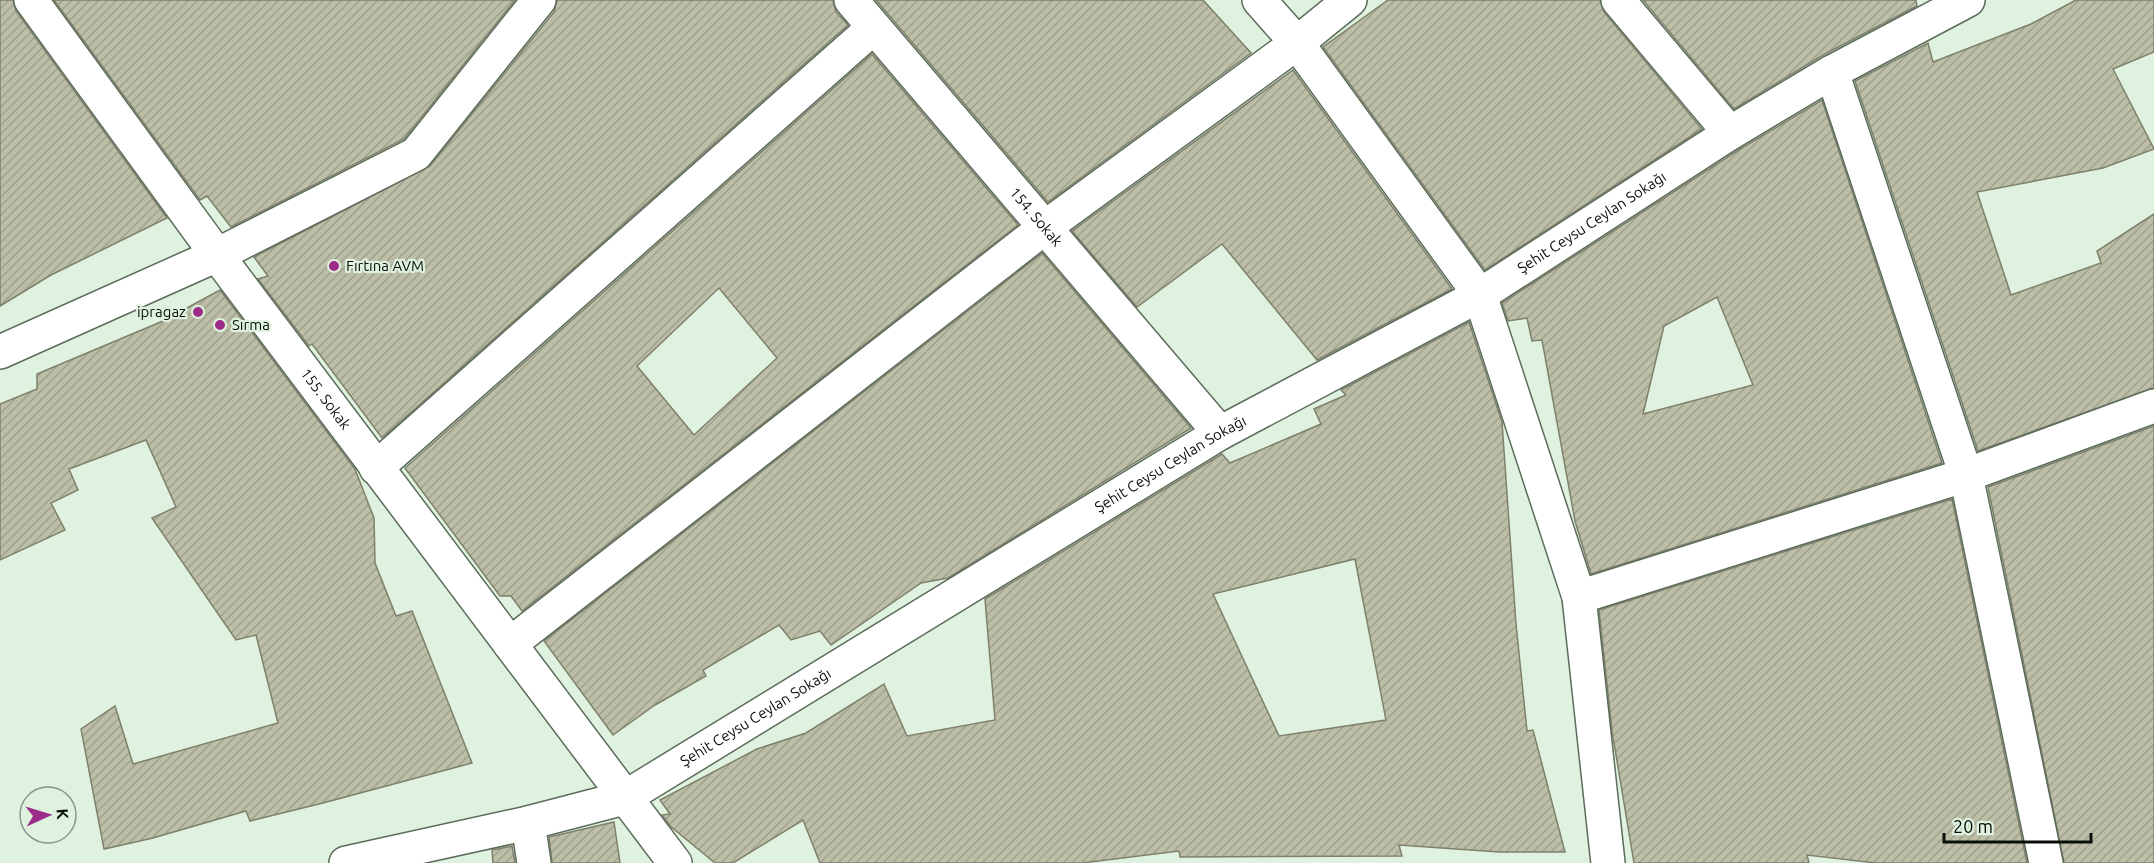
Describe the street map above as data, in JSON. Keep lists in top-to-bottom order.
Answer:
{
  "streets": {
    "street": ["154. Sokak", "Şehit Ceysu Ceylan Sokağı", "155. Sokak"]
  },
  "crossings": [
    ["154. Sokak", "Şehit Ceysu Ceylan Sokağı"],
    ["Şehit Ceysu Ceylan Sokağı", "155. Sokak"]
  ],
  "places": ["Fırtına AVM", "ipragaz", "Sırma"],
  "scale_bar": "20 m",
  "north": "right"
}
